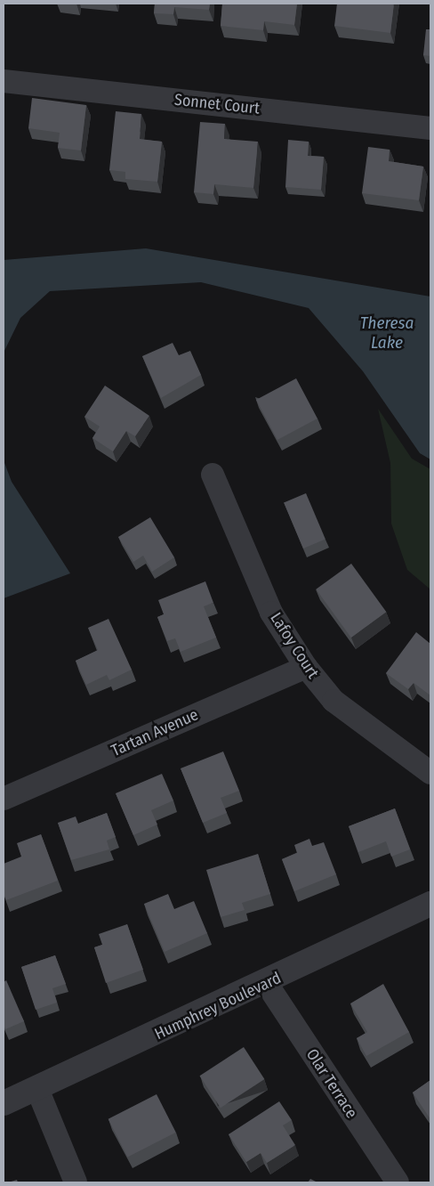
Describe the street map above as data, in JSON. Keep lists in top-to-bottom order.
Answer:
{
  "streets": {
    "street": [
      "Sonnet Court",
      "Lafoy Court",
      "Tartan Avenue",
      "Humphrey Boulevard",
      "Olar Terrace"
    ]
  },
  "crossings": [
    ["Lafoy Court", "Tartan Avenue"],
    ["Humphrey Boulevard", "Olar Terrace"]
  ],
  "water": ["Theresa Lake"]
}
